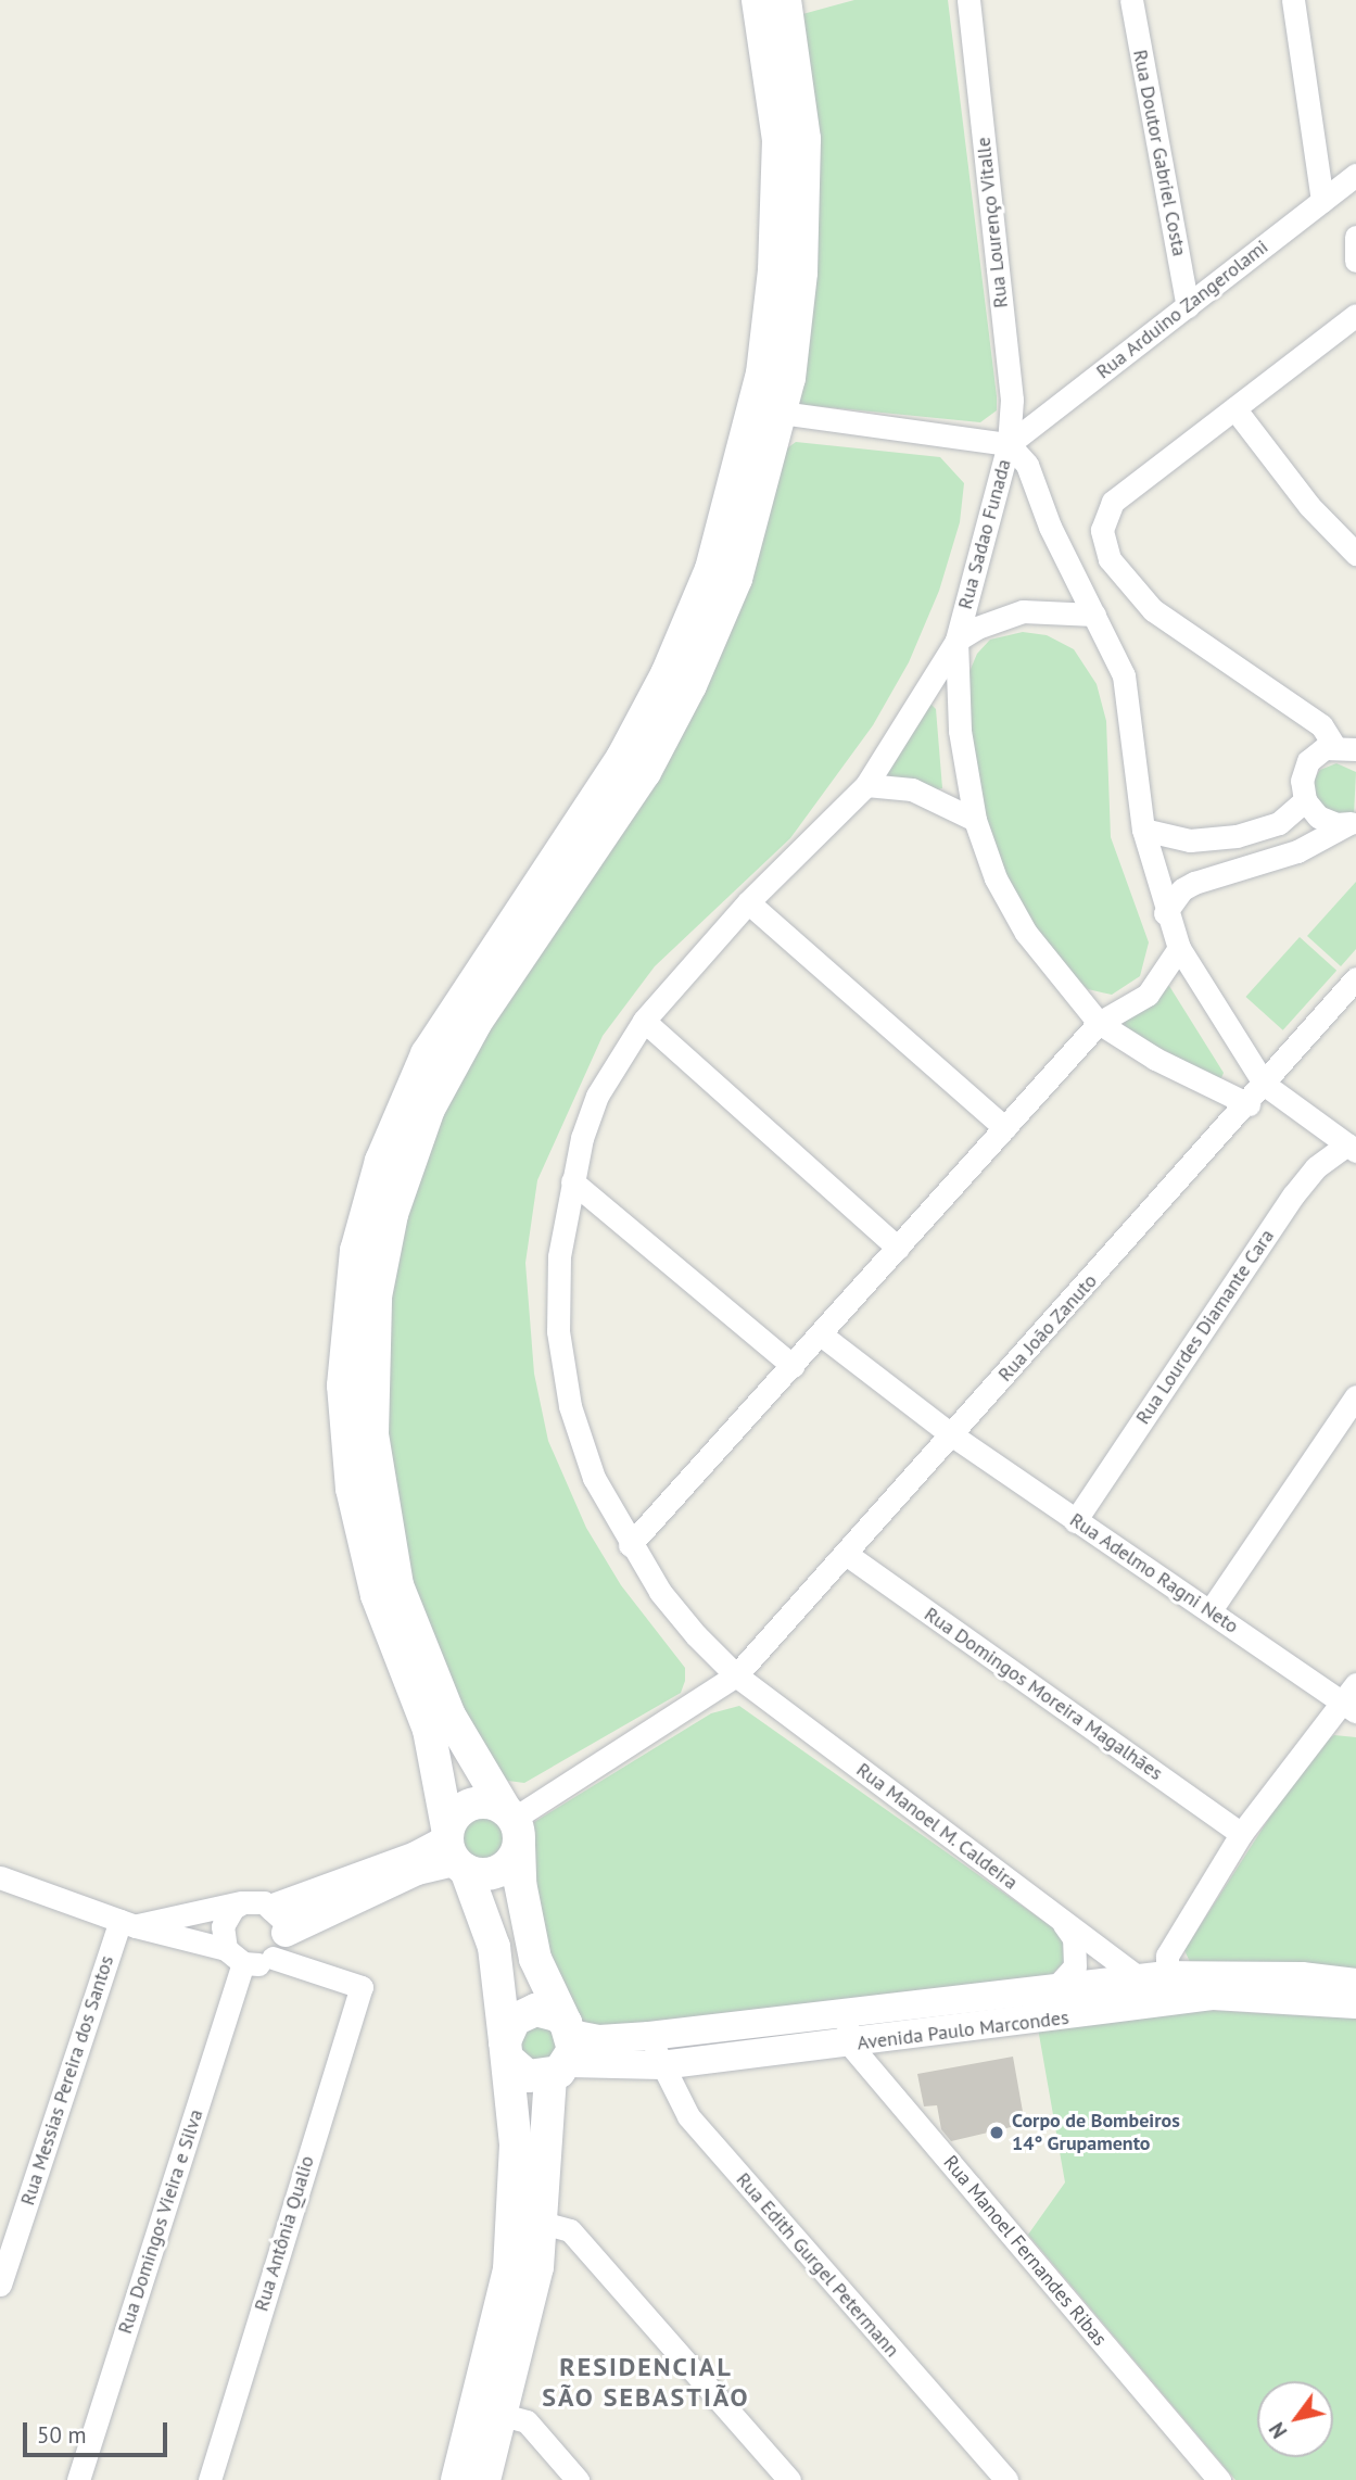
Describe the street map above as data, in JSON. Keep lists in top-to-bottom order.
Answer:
{
  "streets": {
    "street": [
      "Rua Doutor Gabriel Costa",
      "Rua Lourenço Vitalle",
      "Rua Arduino Zangerolami",
      "Rua Sadao Funada",
      "Rua Lourdes Diamante Cara",
      "Rua João Zanuto",
      "Rua Adelmo Ragni Neto",
      "Rua Domingos Moreira Magalhães",
      "Rua Manoel M. Caldeira",
      "Avenida Paulo Marcondes",
      "Rua Messias Pereira dos Santos",
      "Rua Domingos Vieira e Silva",
      "Rua Antônia Qualio",
      "Rua Manoel Fernandes Ribas",
      "Rua Edith Gurgel Petermann"
    ]
  },
  "crossings": [
    ["Rua Doutor Gabriel Costa", "Rua Arduino Zangerolami"],
    ["Rua Lourenço Vitalle", "Rua Arduino Zangerolami"],
    ["Rua Lourenço Vitalle", "Rua Sadao Funada"],
    ["Rua Arduino Zangerolami", "Rua Sadao Funada"],
    ["Rua Sadao Funada", "Rua João Zanuto"],
    ["Rua Sadao Funada", "Rua Manoel M. Caldeira"],
    ["Rua Lourdes Diamante Cara", "Rua Adelmo Ragni Neto"],
    ["Rua João Zanuto", "Rua Adelmo Ragni Neto"],
    ["Rua João Zanuto", "Rua Domingos Moreira Magalhães"],
    ["Rua João Zanuto", "Rua Manoel M. Caldeira"],
    ["Rua Manoel M. Caldeira", "Avenida Paulo Marcondes"],
    ["Avenida Paulo Marcondes", "Rua Manoel Fernandes Ribas"],
    ["Avenida Paulo Marcondes", "Rua Edith Gurgel Petermann"]
  ],
  "districts": ["RESIDENCIAL SÃO SEBASTIÃO"],
  "places": ["Corpo de Bombeiros 14° Grupamento"],
  "scale_bar": "50 m",
  "north": "bottom left"
}
